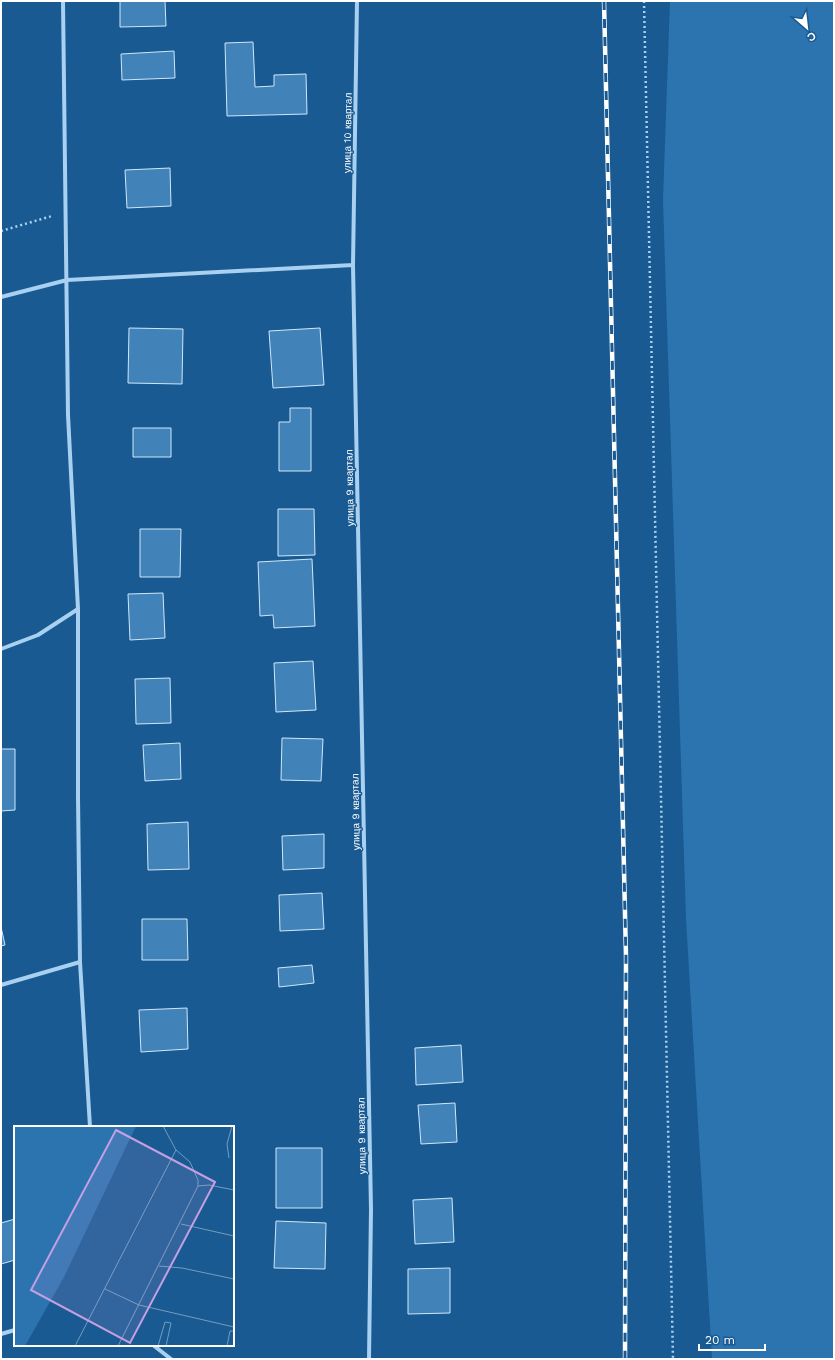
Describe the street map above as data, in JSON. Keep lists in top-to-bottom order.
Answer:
{
  "streets": {
    "street": ["улица 10 квартал", "улица 9 квартал"]
  },
  "crossings": [
    ["улица 10 квартал", "улица 9 квартал"]
  ],
  "scale_bar": "20 m",
  "north": "bottom right"
}
